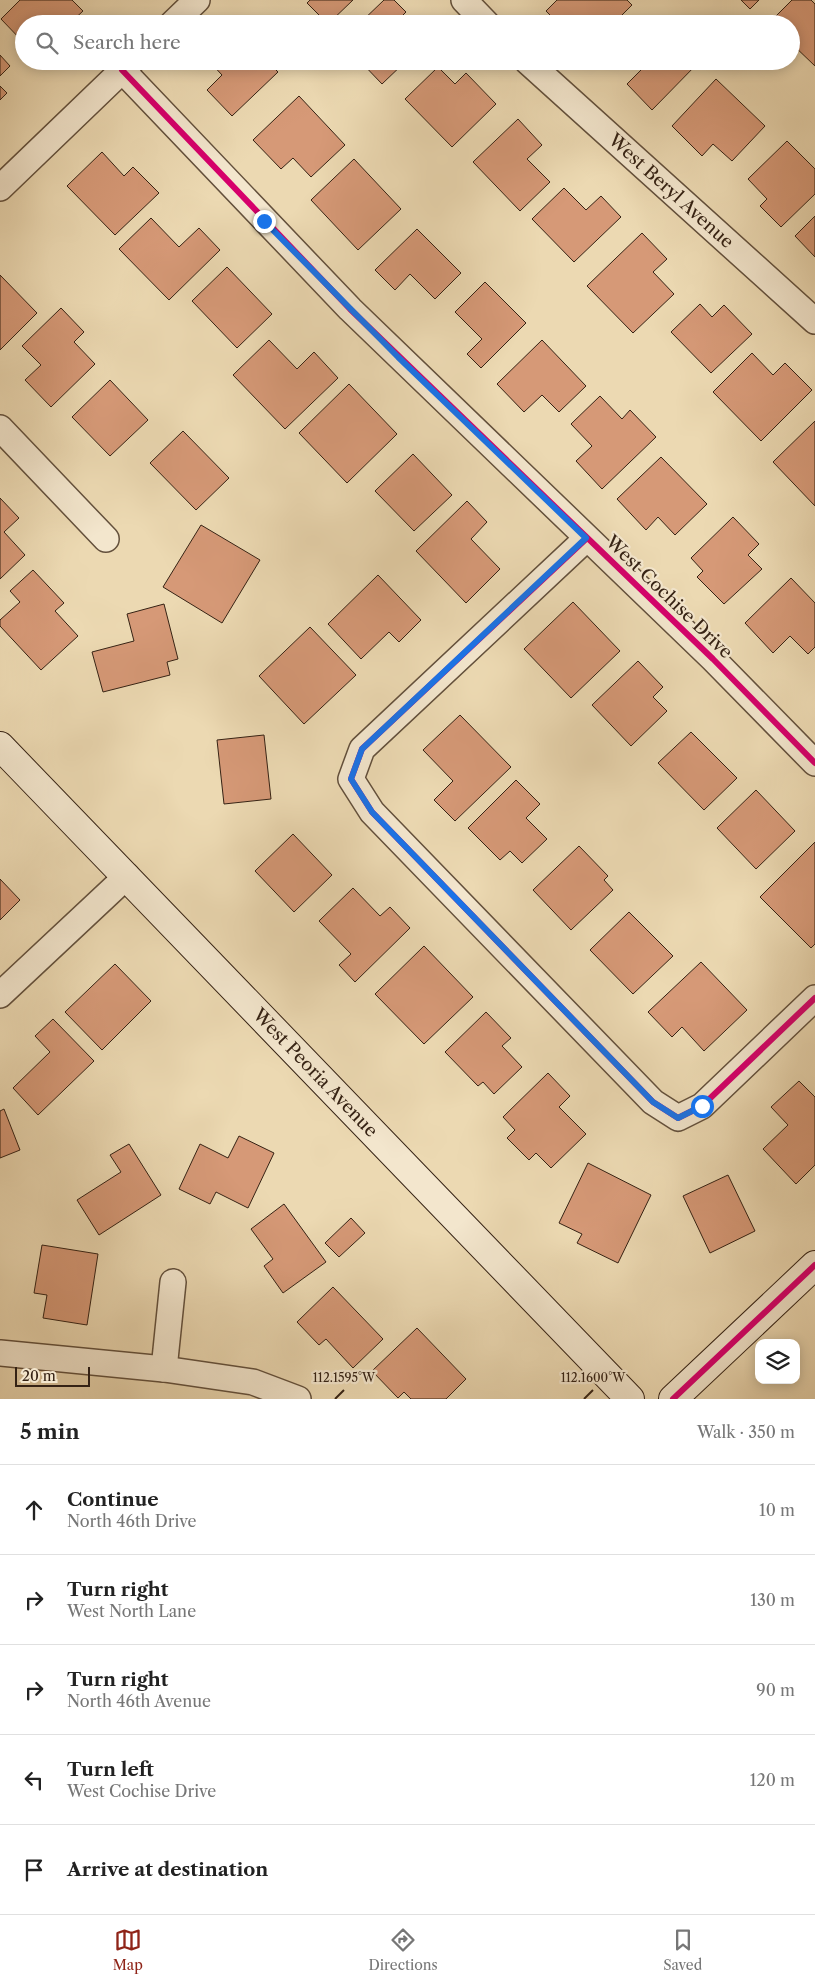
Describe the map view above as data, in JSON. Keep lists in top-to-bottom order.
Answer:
{
  "streets": {
    "main road": ["West Peoria Avenue"],
    "street": ["West Beryl Avenue", "West Cochise Drive"]
  },
  "scale_bar": "20 m",
  "page": {
    "search": "Search here",
    "scale": "20 m",
    "heading": ["5 min", "Walk · 350 m"],
    "list": [
      ["Continue", "North 46th Drive", "10 m"],
      ["Turn right", "West North Lane", "130 m"],
      ["Turn right", "North 46th Avenue", "90 m"],
      ["Turn left", "West Cochise Drive", "120 m"],
      "Arrive at destination"
    ],
    "nav": ["Map", "Directions", "Saved"]
  },
  "coordinates": ["112.1595°W", "112.1600°W"]
}
